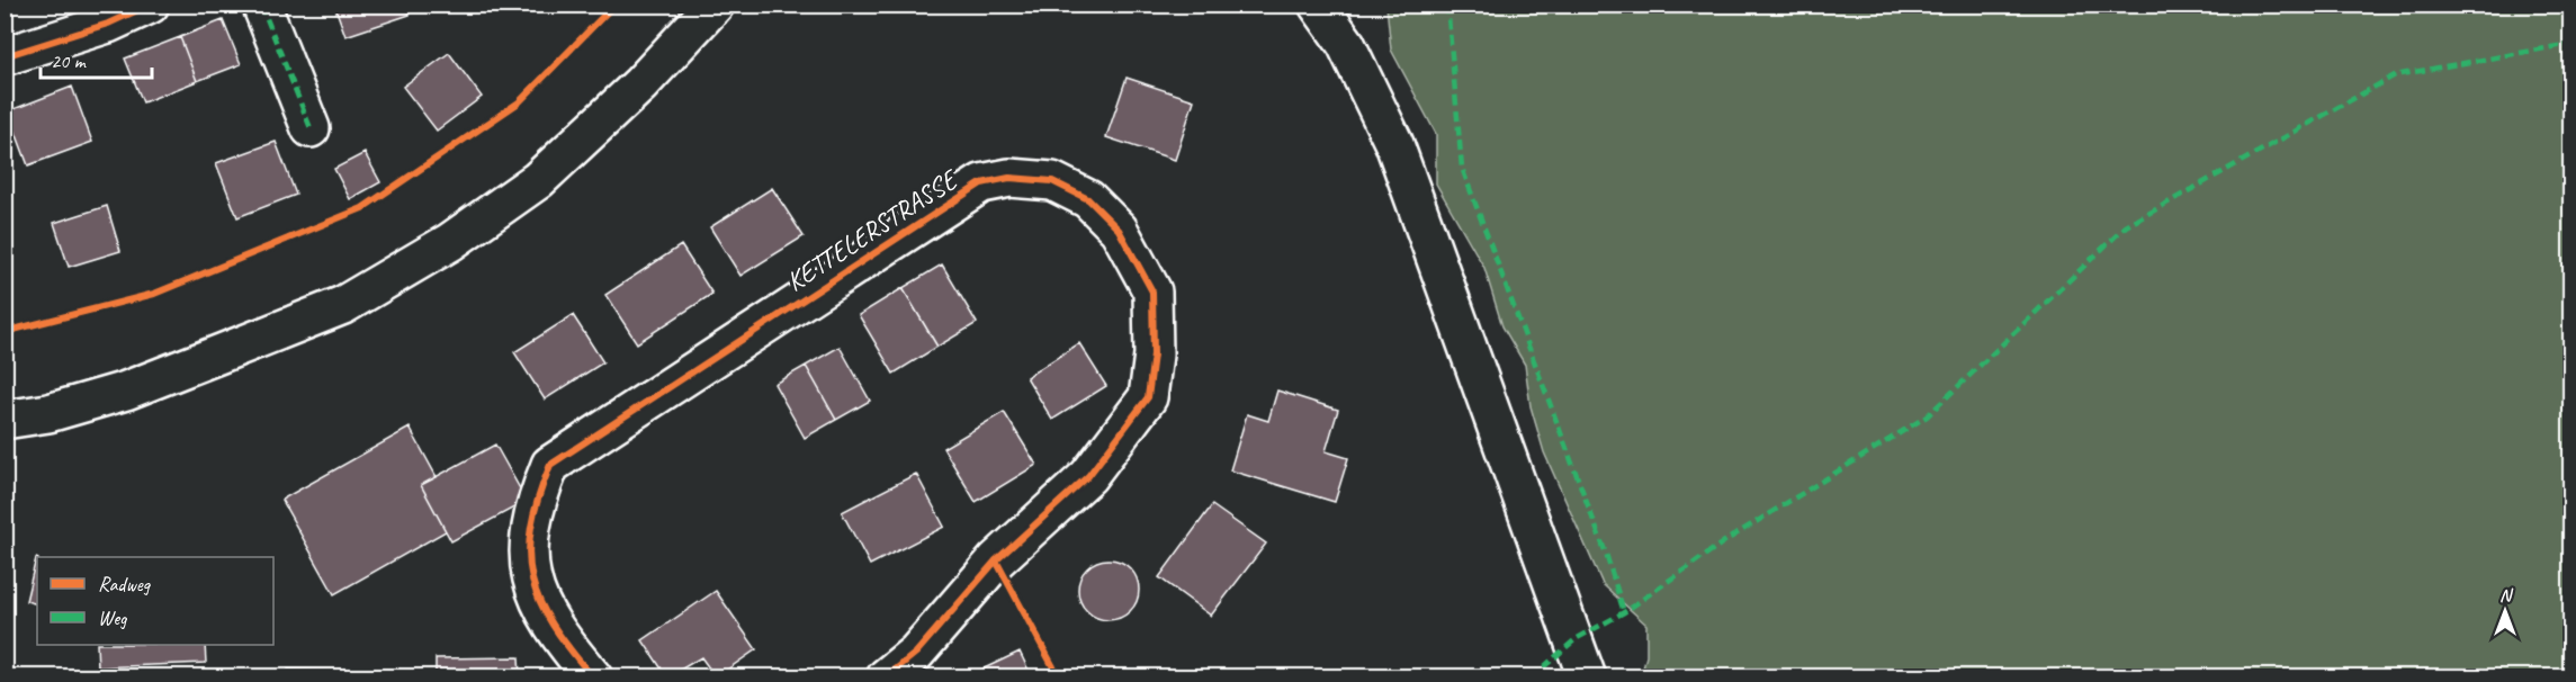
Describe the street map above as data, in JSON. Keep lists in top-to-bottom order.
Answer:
{
  "streets": {
    "street": ["KETTELERSTRASSE"]
  },
  "legend": ["Radweg", "Weg"],
  "scale_bar": "20 m",
  "north": "top"
}
